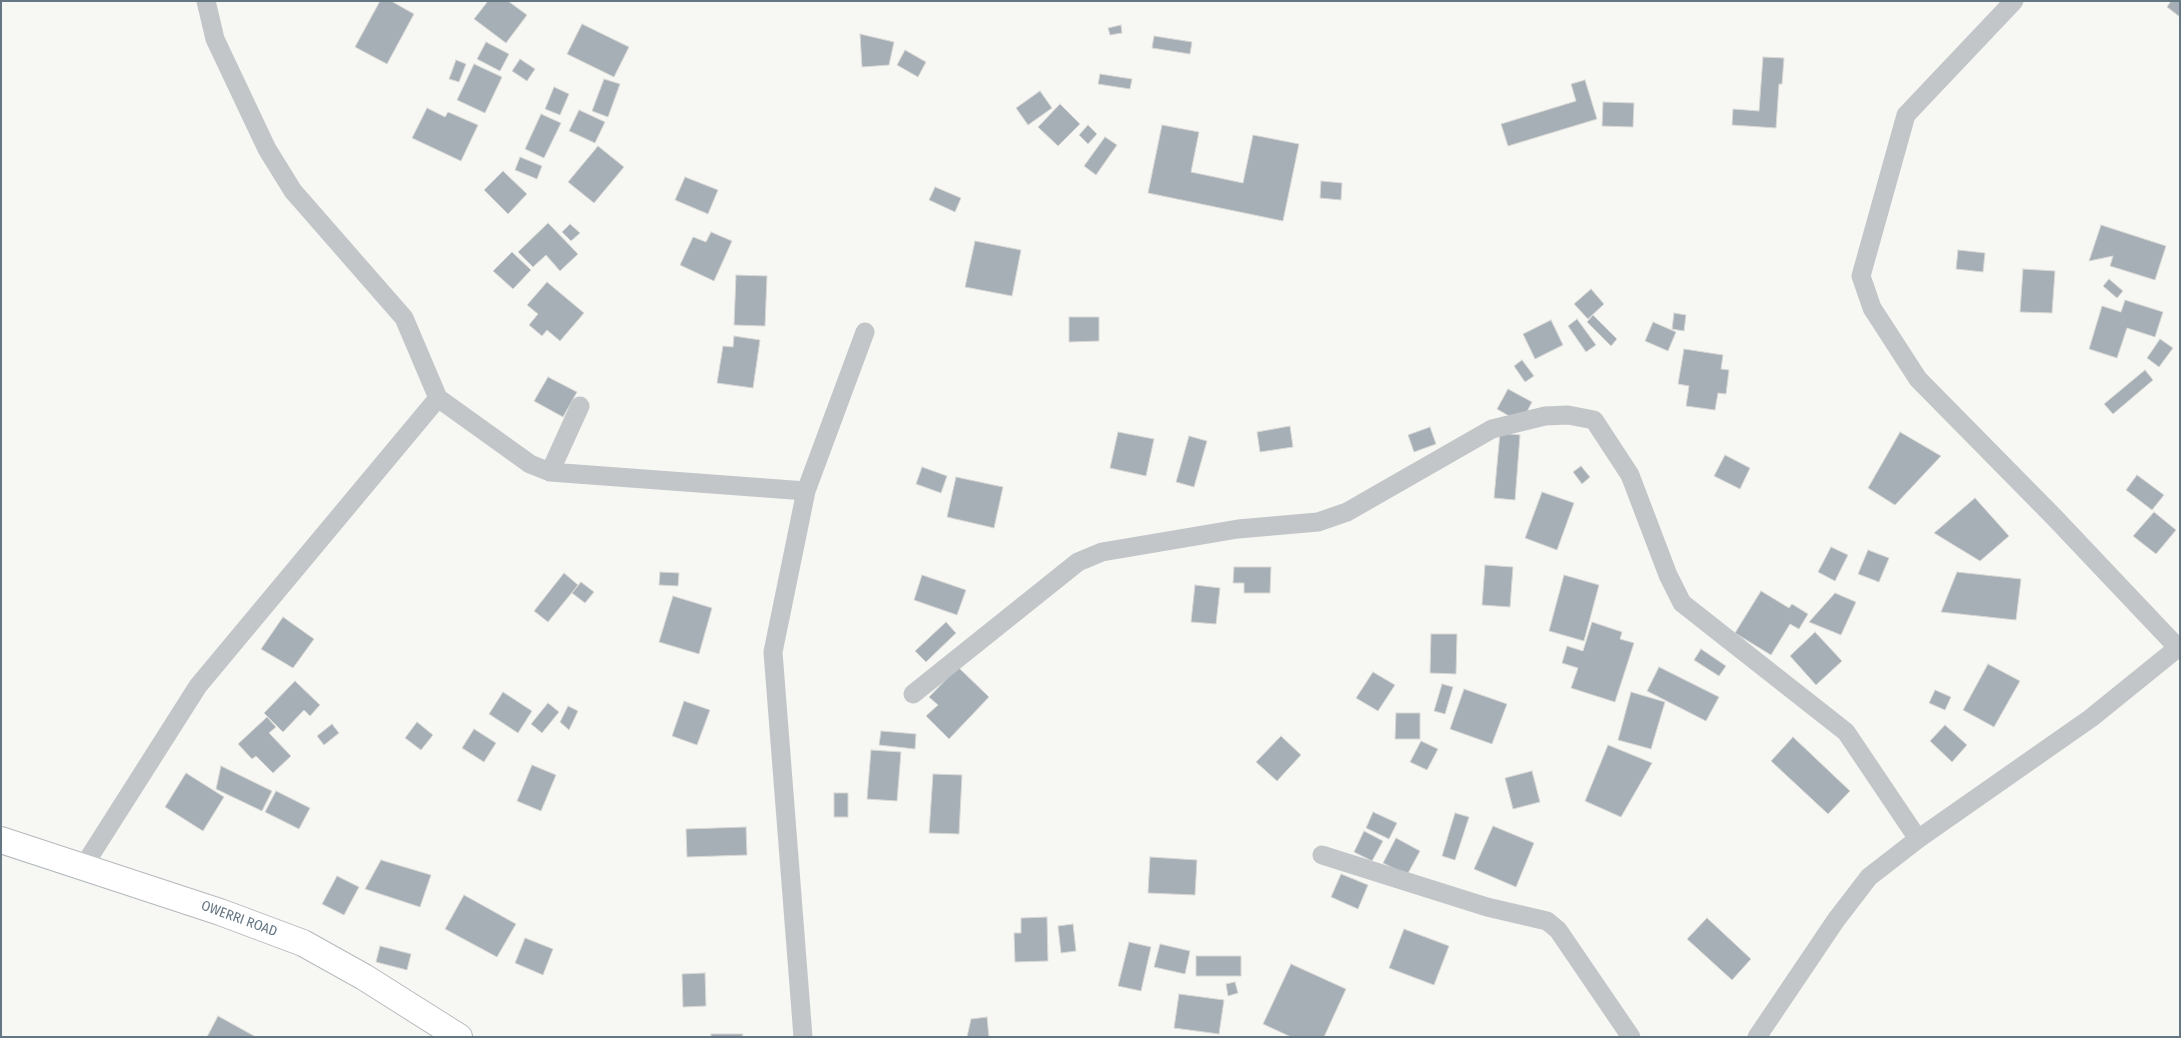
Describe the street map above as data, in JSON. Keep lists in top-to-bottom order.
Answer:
{
  "streets": {
    "main road": ["OWERRI ROAD"]
  }
}
